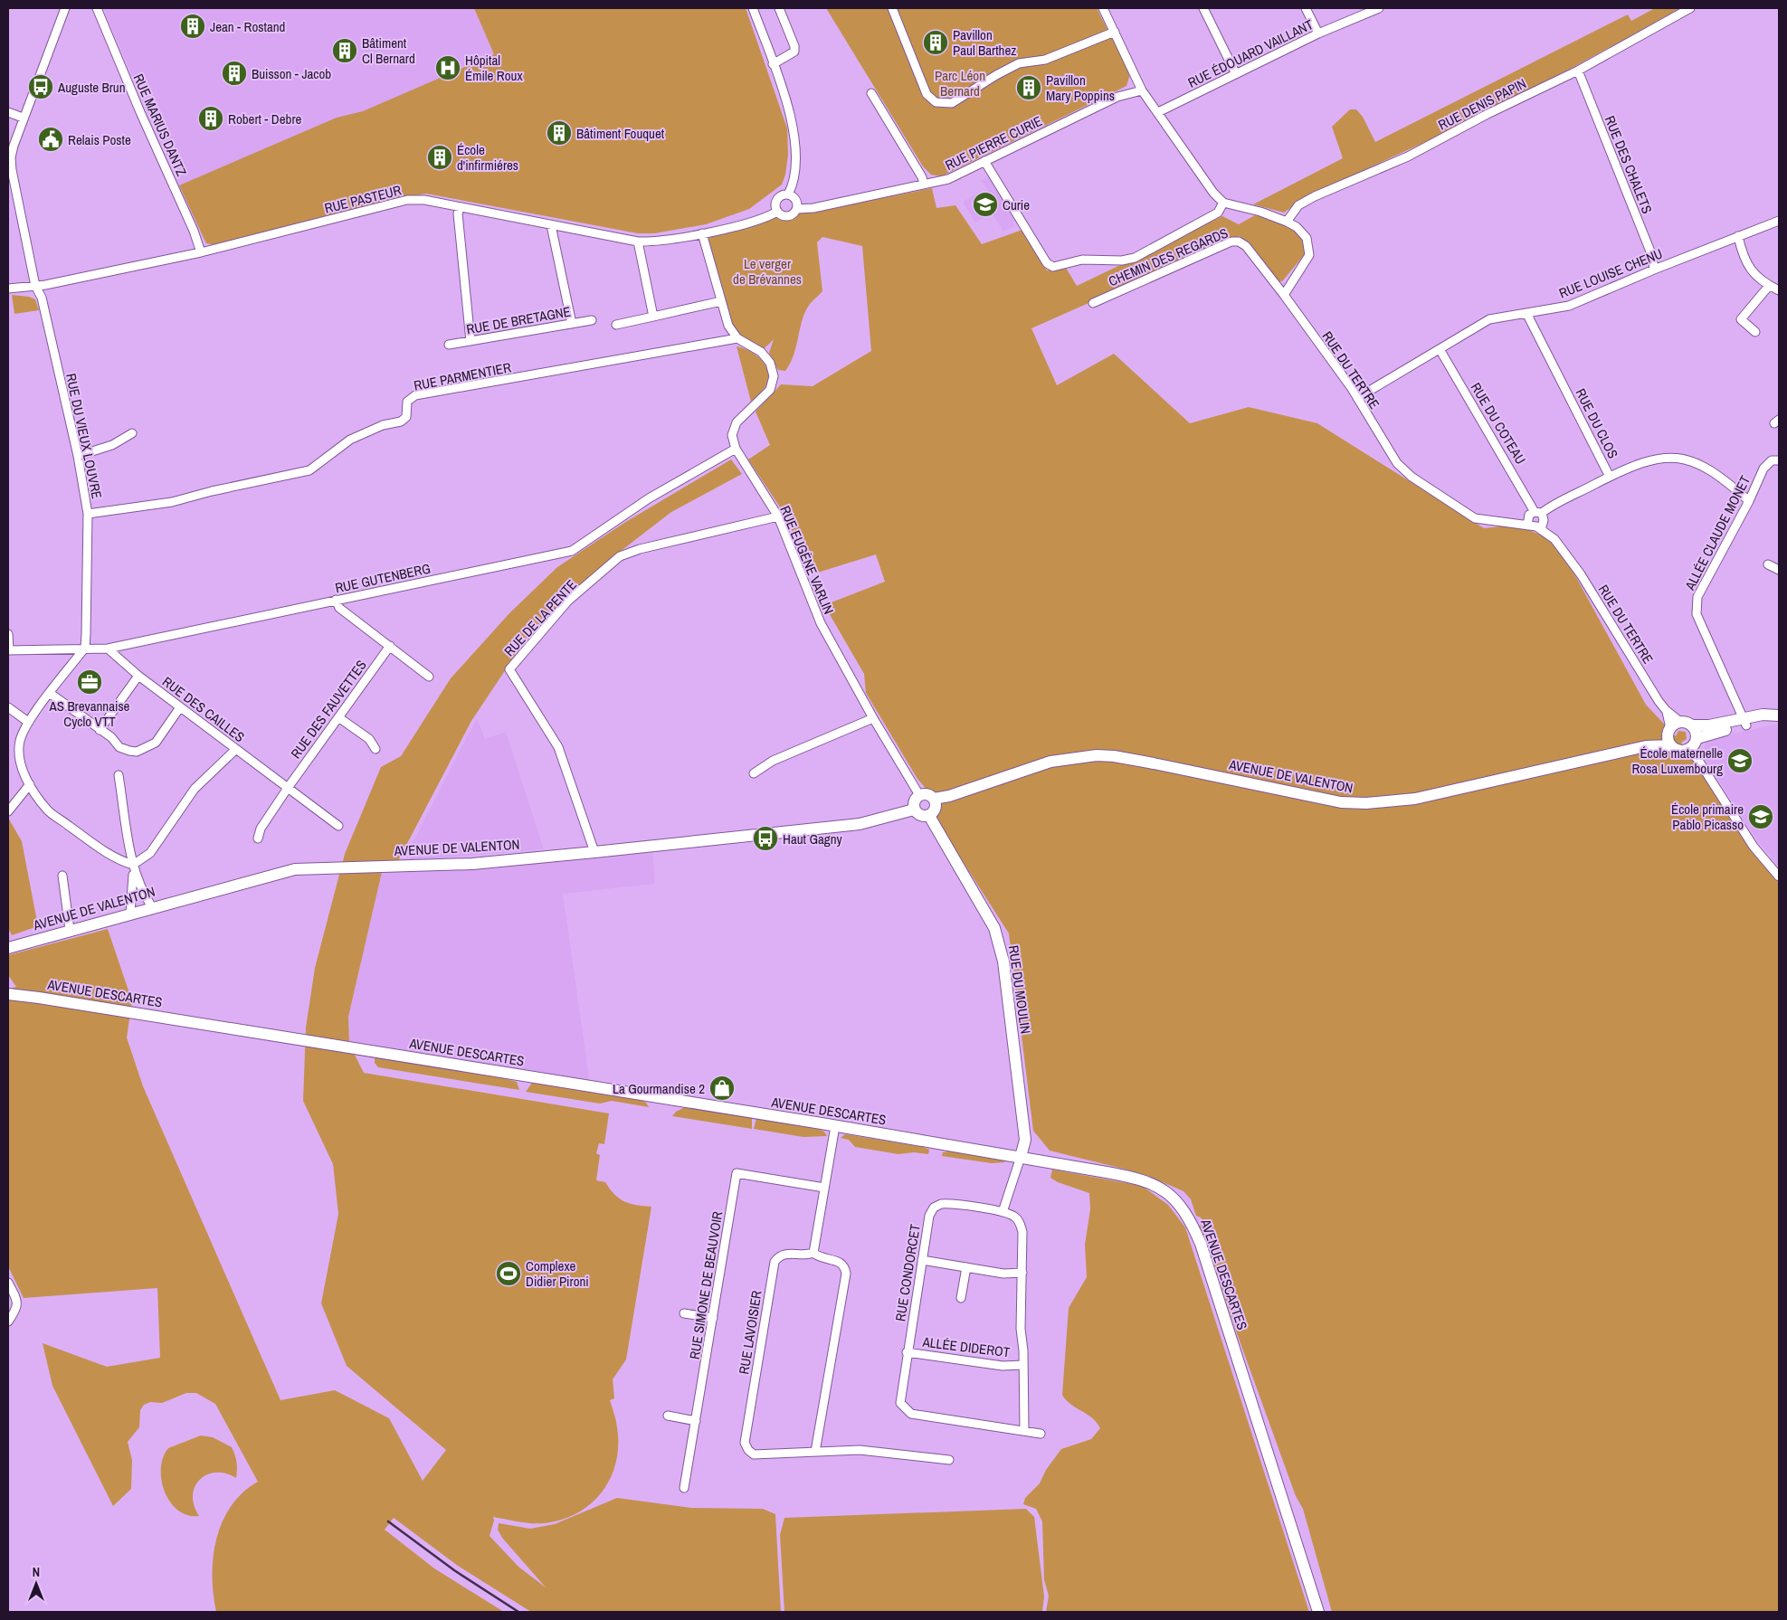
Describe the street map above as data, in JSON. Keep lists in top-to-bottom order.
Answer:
{
  "streets": {
    "main road": ["AVENUE DE VALENTON", "RUE DU MOULIN", "AVENUE DESCARTES"],
    "street": [
      "RUE ÉDOUARD VAILLANT",
      "RUE DENIS PAPIN",
      "RUE MARIUS DANTZ",
      "RUE PIERRE CURIE",
      "RUE DES CHALETS",
      "RUE PASTEUR",
      "CHEMIN DES REGARDS",
      "RUE LOUISE CHENU",
      "RUE DE BRETAGNE",
      "RUE DU TERTRE",
      "RUE PARMENTIER",
      "RUE DU COTEAU",
      "RUE DU CLOS",
      "RUE DU VIEUX LOUVRE",
      "ALLÉE CLAUDE MONET",
      "RUE EUGÈNE VARLIN",
      "RUE GUTENBERG",
      "RUE DE LA PENTE",
      "RUE DES CAILLES",
      "RUE DES FAUVETTES",
      "RUE CONDORCET",
      "RUE SIMONE DE BEAUVOIR",
      "RUE LAVOISIER",
      "ALLÉE DIDEROT"
    ]
  },
  "crossings": [
    ["RUE DENIS PAPIN", "RUE DES CHALETS"],
    ["RUE MARIUS DANTZ", "RUE PASTEUR"],
    ["RUE PIERRE CURIE", "RUE PASTEUR"],
    ["RUE DES CHALETS", "RUE LOUISE CHENU"],
    ["RUE PASTEUR", "RUE DU VIEUX LOUVRE"],
    ["CHEMIN DES REGARDS", "RUE DU TERTRE"],
    ["RUE LOUISE CHENU", "RUE DU TERTRE"],
    ["RUE LOUISE CHENU", "RUE DU COTEAU"],
    ["RUE LOUISE CHENU", "RUE DU CLOS"],
    ["RUE DU TERTRE", "AVENUE DE VALENTON"],
    ["RUE PARMENTIER", "RUE DU VIEUX LOUVRE"],
    ["RUE DU COTEAU", "RUE DU CLOS"],
    ["RUE DU VIEUX LOUVRE", "RUE GUTENBERG"],
    ["RUE EUGÈNE VARLIN", "RUE GUTENBERG"],
    ["RUE EUGÈNE VARLIN", "RUE DE LA PENTE"],
    ["RUE EUGÈNE VARLIN", "AVENUE DE VALENTON"],
    ["RUE EUGÈNE VARLIN", "RUE DU MOULIN"],
    ["RUE GUTENBERG", "RUE DES CAILLES"],
    ["RUE DE LA PENTE", "AVENUE DE VALENTON"],
    ["RUE DES CAILLES", "RUE DES FAUVETTES"],
    ["AVENUE DE VALENTON", "RUE DU MOULIN"],
    ["RUE DU MOULIN", "AVENUE DESCARTES"],
    ["RUE CONDORCET", "ALLÉE DIDEROT"]
  ],
  "parks": ["Parc Léon Bernard", "Le verger de Brévannes"],
  "places": {
    "building": [
      "Jean - Rostand",
      "Pavillon Paul Barthez",
      "Bâtiment Cl Bernard",
      "Buisson - Jacob",
      "Pavillon Mary Poppins",
      "Robert - Debre",
      "Bâtiment Fouquet",
      "École d'infirmiéres"
    ],
    "hospital": ["Hôpital Émile Roux"],
    "bus stop": ["Auguste Brun", "Haut Gagny"],
    "public building": ["Relais Poste"],
    "school or university": ["Curie", "École maternelle Rosa Luxembourg", "École primaire Pablo Picasso"],
    "office": ["AS Brevannaise Cyclo VTT"],
    "shop": ["La Gourmandise 2"],
    "sports": ["Complexe Didier Pironi"]
  },
  "north": "top"
}
